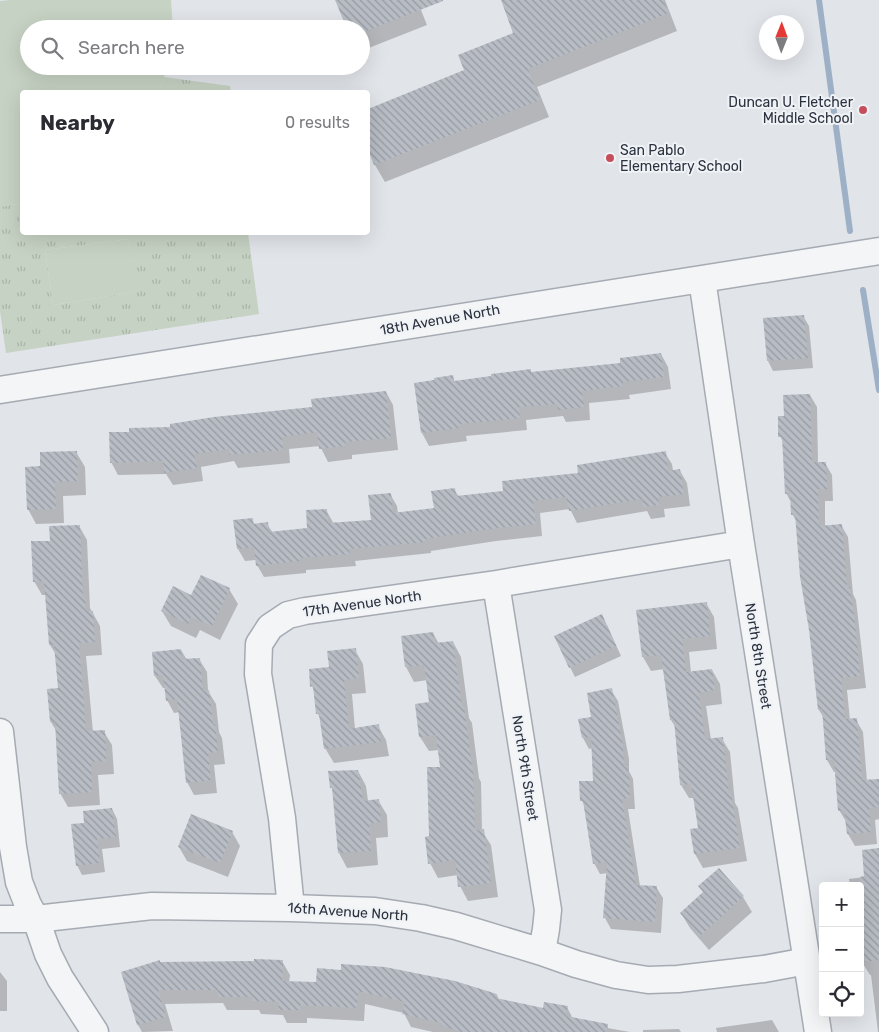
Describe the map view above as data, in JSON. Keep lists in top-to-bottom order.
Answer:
{
  "streets": {
    "street": [
      "18th Avenue North",
      "17th Avenue North",
      "North 8th Street",
      "North 9th Street",
      "16th Avenue North"
    ]
  },
  "crossings": [
    ["18th Avenue North", "North 8th Street"],
    ["17th Avenue North", "North 8th Street"],
    ["17th Avenue North", "North 9th Street"],
    ["17th Avenue North", "16th Avenue North"],
    ["North 8th Street", "16th Avenue North"],
    ["North 9th Street", "16th Avenue North"]
  ],
  "places": ["Duncan U. Fletcher Middle School", "San Pablo Elementary School"],
  "north": "top",
  "page": {
    "search": "Search here",
    "heading": ["Nearby", "0 results"],
    "map_buttons": ["+", "−"]
  }
}
